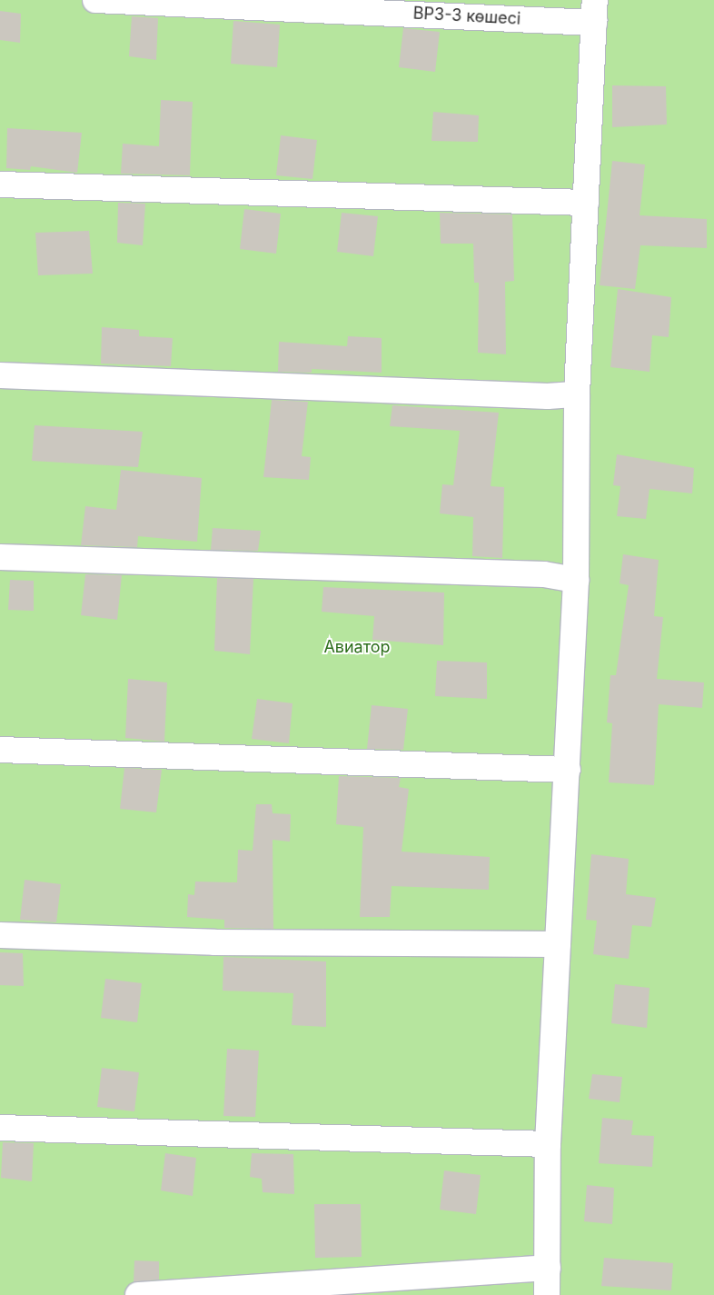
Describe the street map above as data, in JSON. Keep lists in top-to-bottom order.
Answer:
{
  "streets": {
    "street": ["ВРЗ-3 көшесі"]
  },
  "parks": ["Авиатор"]
}
